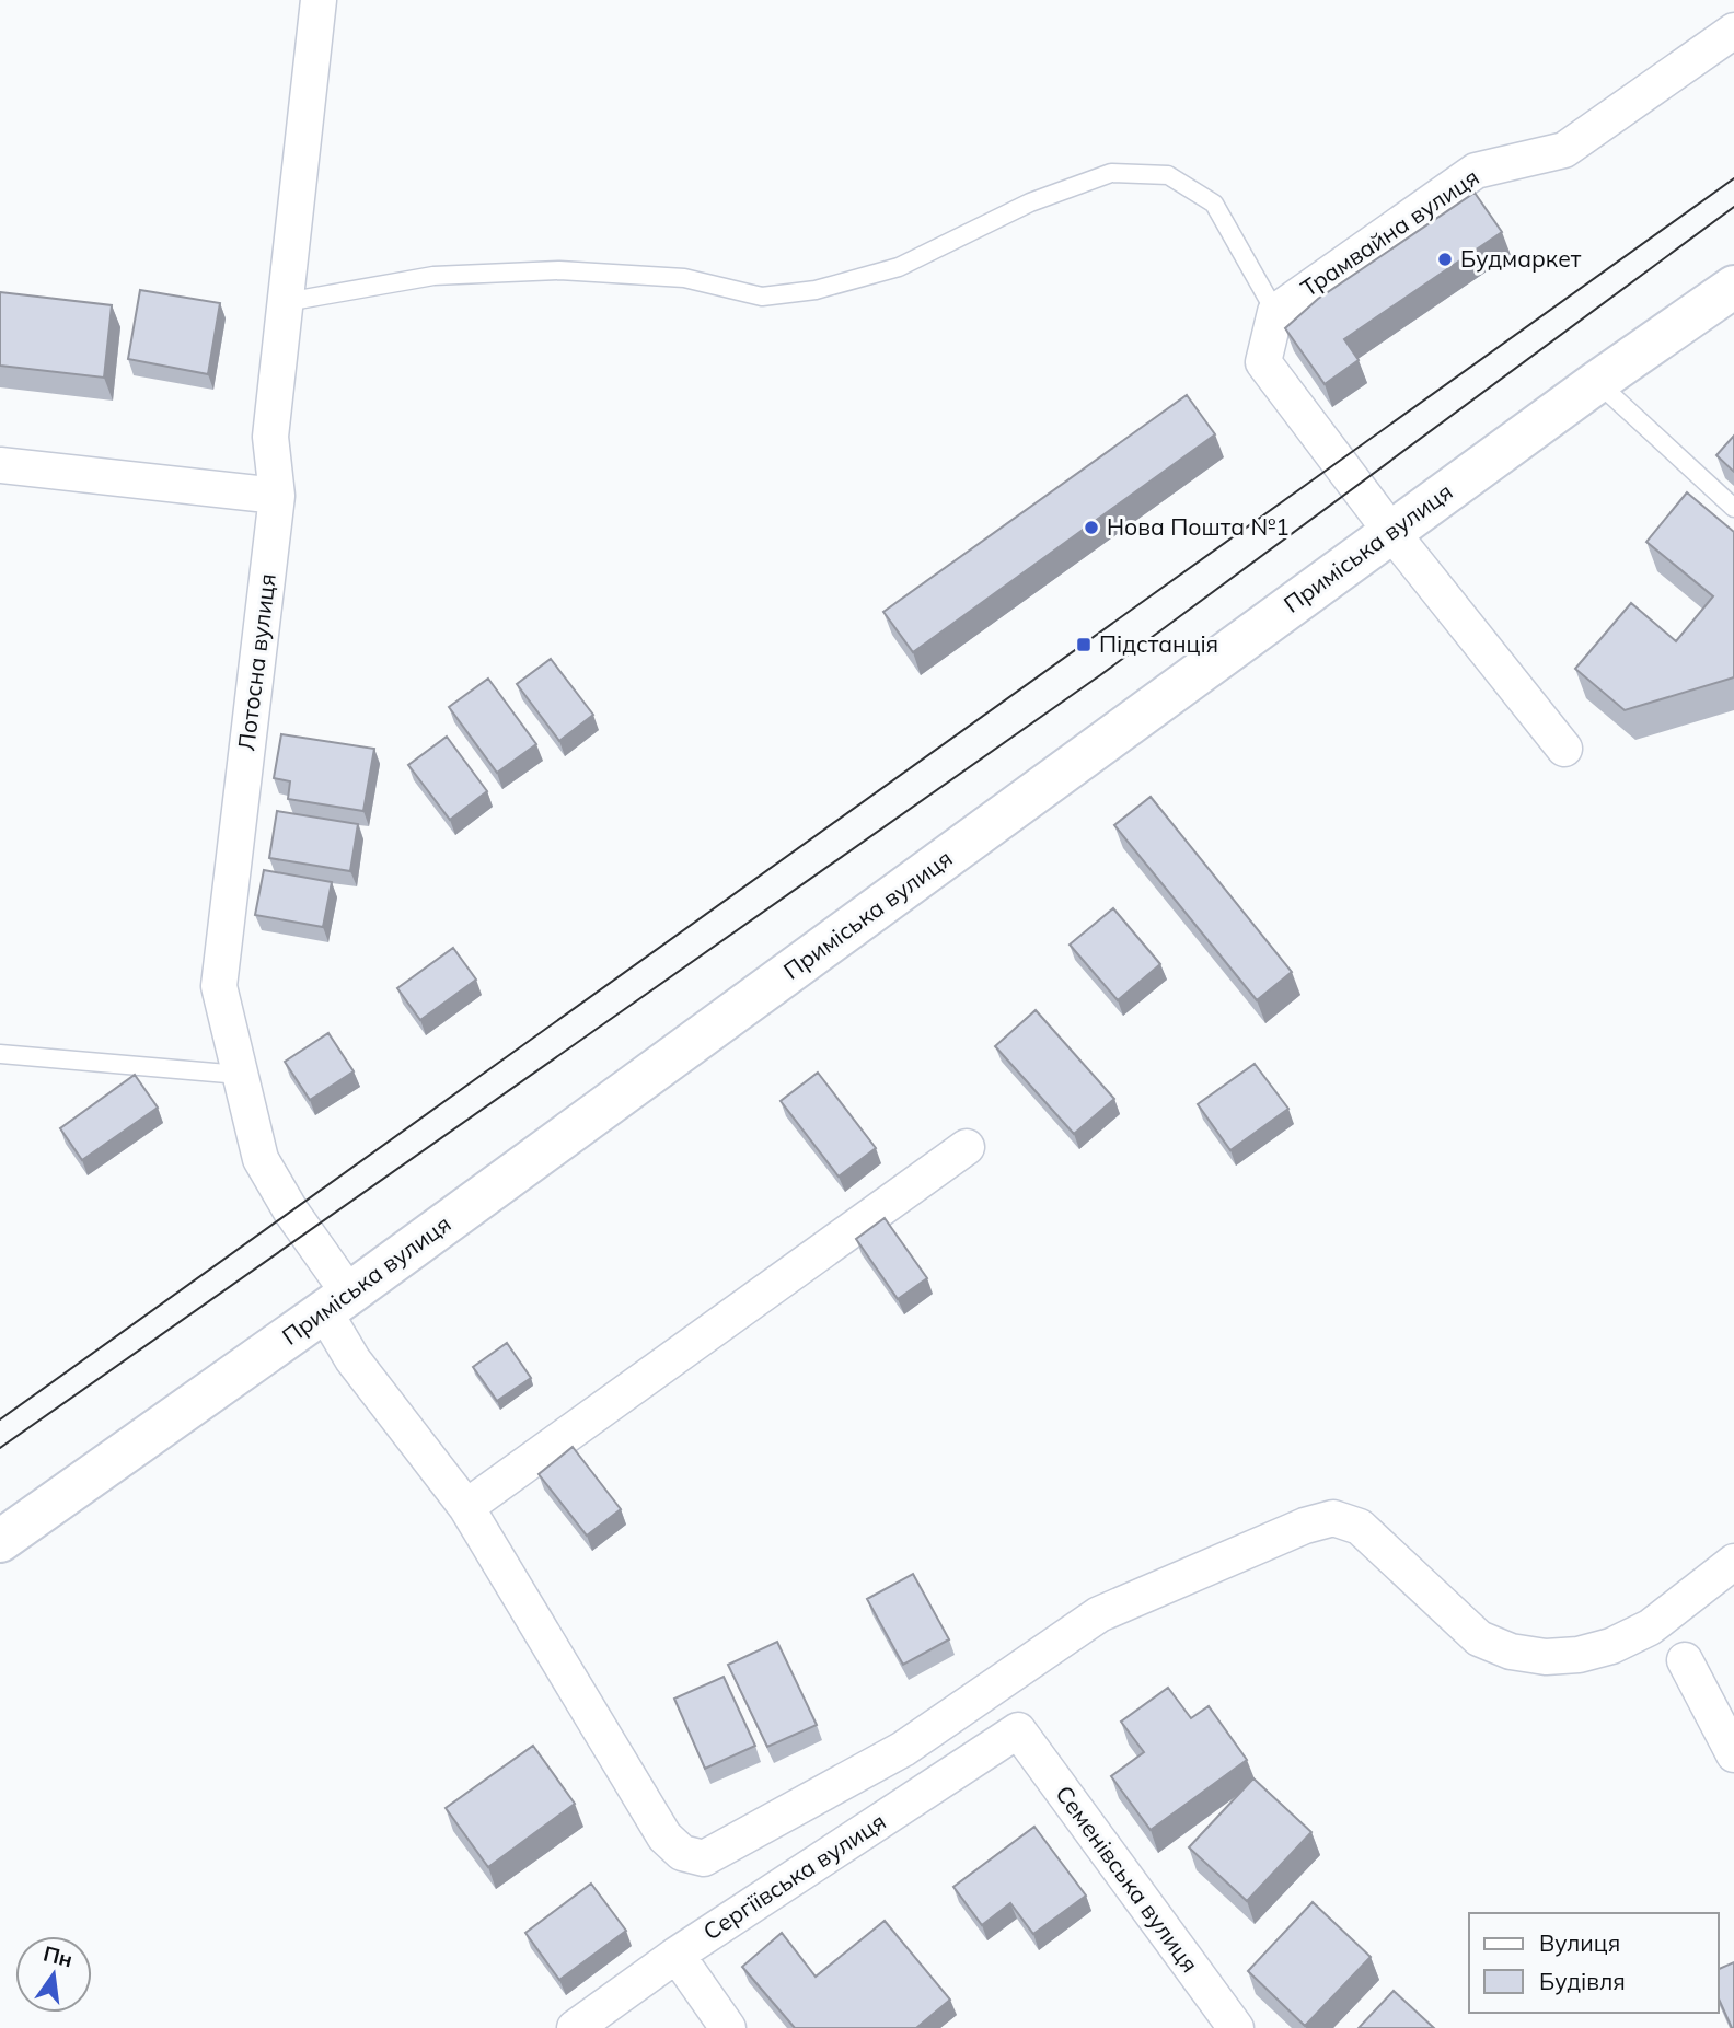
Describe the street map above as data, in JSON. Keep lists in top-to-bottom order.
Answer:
{
  "streets": {
    "street": [
      "Трамвайна вулиця",
      "Приміська вулиця",
      "Лотосна вулиця",
      "Сергіївська вулиця",
      "Семенівська вулиця"
    ]
  },
  "crossings": [
    ["Приміська вулиця", "Лотосна вулиця"],
    ["Сергіївська вулиця", "Семенівська вулиця"]
  ],
  "places": {
    "other": ["Будмаркет", "Нова Пошта №1"],
    "transit": ["Підстанція"]
  },
  "legend": ["Вулиця", "Будівля"],
  "north": "top"
}
